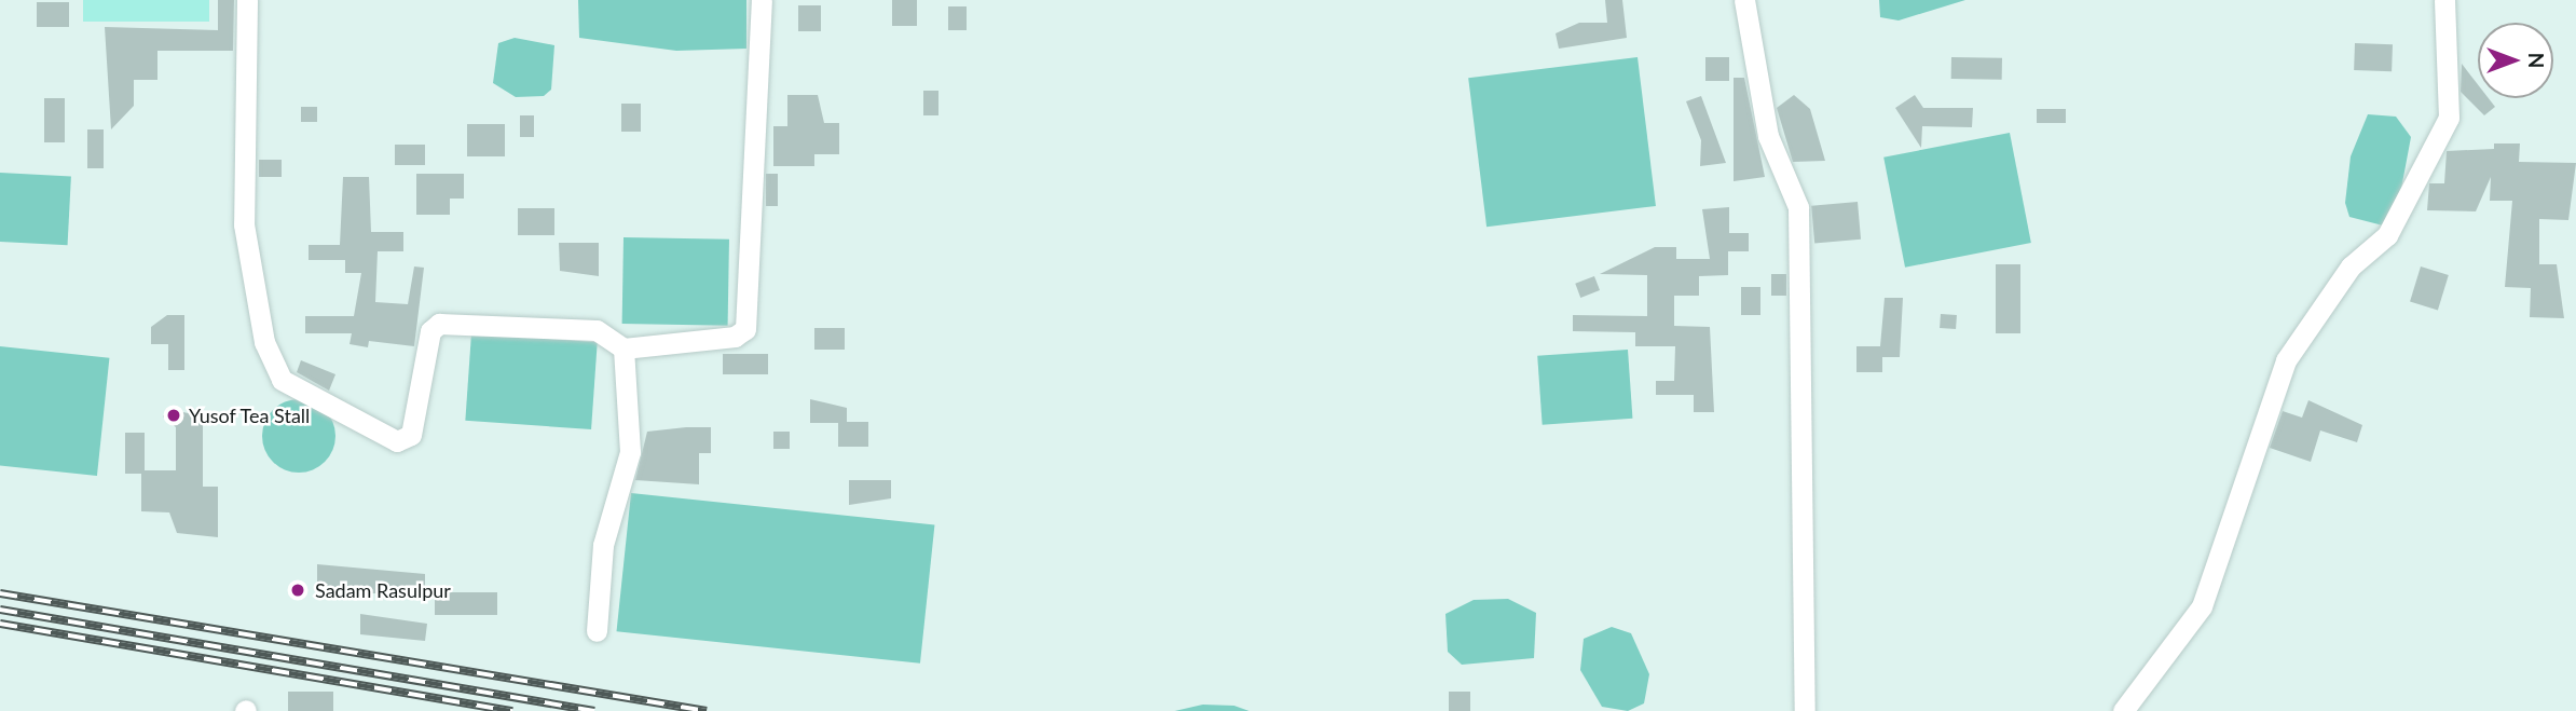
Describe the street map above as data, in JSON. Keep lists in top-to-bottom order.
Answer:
{
  "places": ["Yusof Tea Stall", "Sadam Rasulpur"],
  "north": "right"
}
